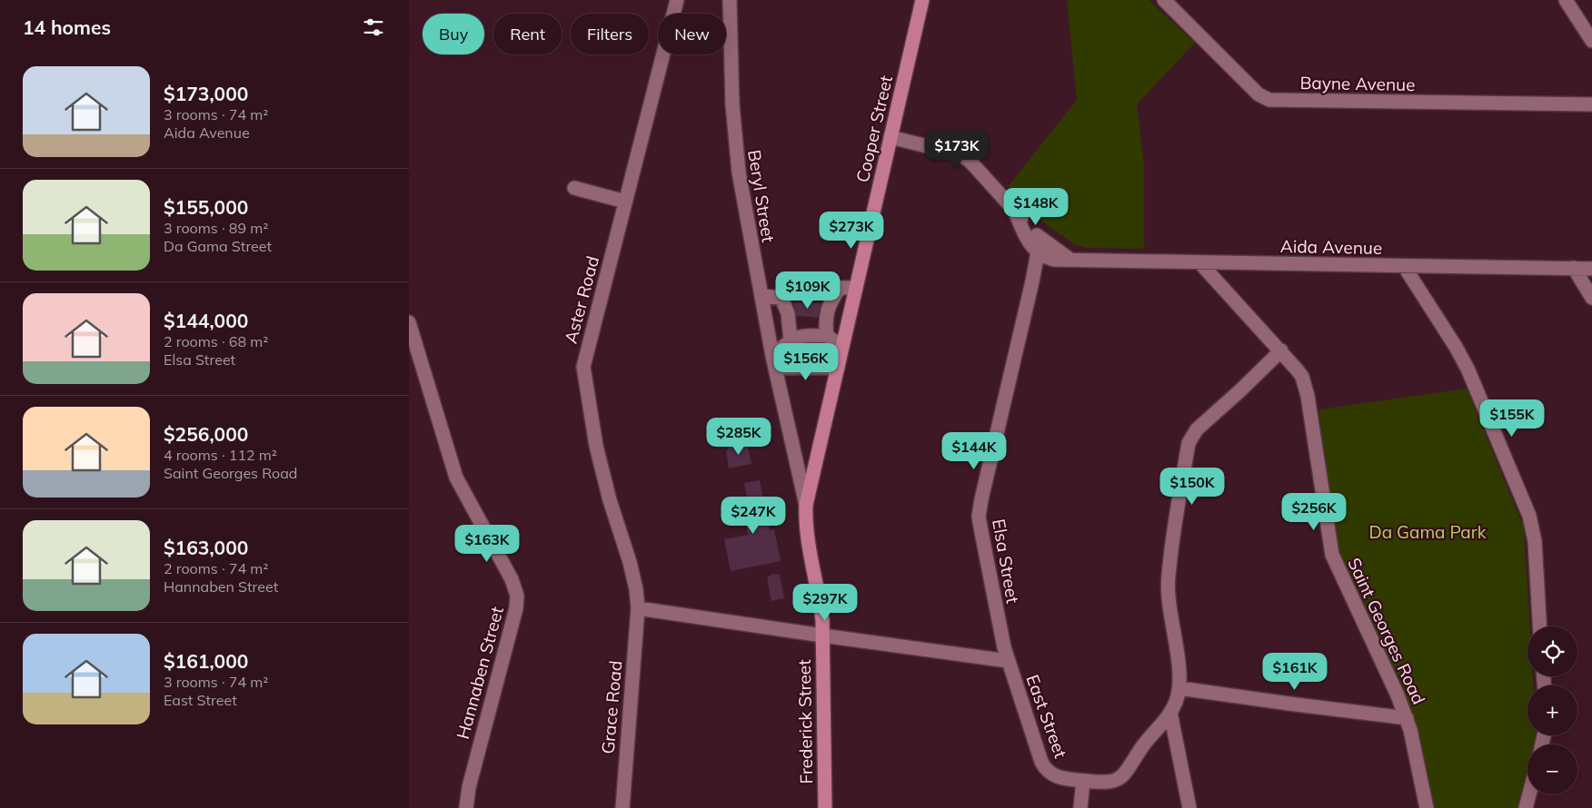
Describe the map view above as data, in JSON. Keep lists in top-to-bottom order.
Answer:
{
  "streets": {
    "main road": ["Cooper Street", "Beryl Street", "Frederick Street"],
    "street": [
      "Bayne Avenue",
      "Aida Avenue",
      "Aster Road",
      "Elsa Street",
      "Saint Georges Road",
      "Hannaben Street",
      "Grace Road",
      "East Street"
    ]
  },
  "crossings": [
    ["Cooper Street", "Beryl Street"],
    ["Cooper Street", "Aida Avenue"],
    ["Beryl Street", "East Street"],
    ["Beryl Street", "Frederick Street"],
    ["Aida Avenue", "Elsa Street"],
    ["Aida Avenue", "Saint Georges Road"],
    ["Aster Road", "Grace Road"],
    ["Aster Road", "East Street"],
    ["Elsa Street", "East Street"],
    ["Grace Road", "East Street"],
    ["East Street", "Frederick Street"]
  ],
  "parks": ["Da Gama Park"],
  "page": {
    "heading": "14 homes",
    "chip": [
      "Buy",
      "Rent",
      "Filters",
      "New"
    ],
    "list": [
      {
        "name": "$173,000",
        "note": "3 rooms · 74 m² · Aida Avenue"
      },
      {
        "name": "$155,000",
        "note": "3 rooms · 89 m² · Da Gama Street"
      },
      {
        "name": "$144,000",
        "note": "2 rooms · 68 m² · Elsa Street"
      },
      {
        "name": "$256,000",
        "note": "4 rooms · 112 m² · Saint Georges Road"
      },
      {
        "name": "$163,000",
        "note": "2 rooms · 74 m² · Hannaben Street"
      },
      {
        "name": "$161,000",
        "note": "3 rooms · 74 m² · East Street"
      }
    ],
    "price": [
      "$173K",
      "$148K",
      "$273K",
      "$109K",
      "$156K",
      "$155K",
      "$285K",
      "$144K",
      "$150K",
      "$256K",
      "$247K",
      "$163K",
      "$297K",
      "$161K"
    ],
    "map_buttons": ["+", "−"]
  }
}
